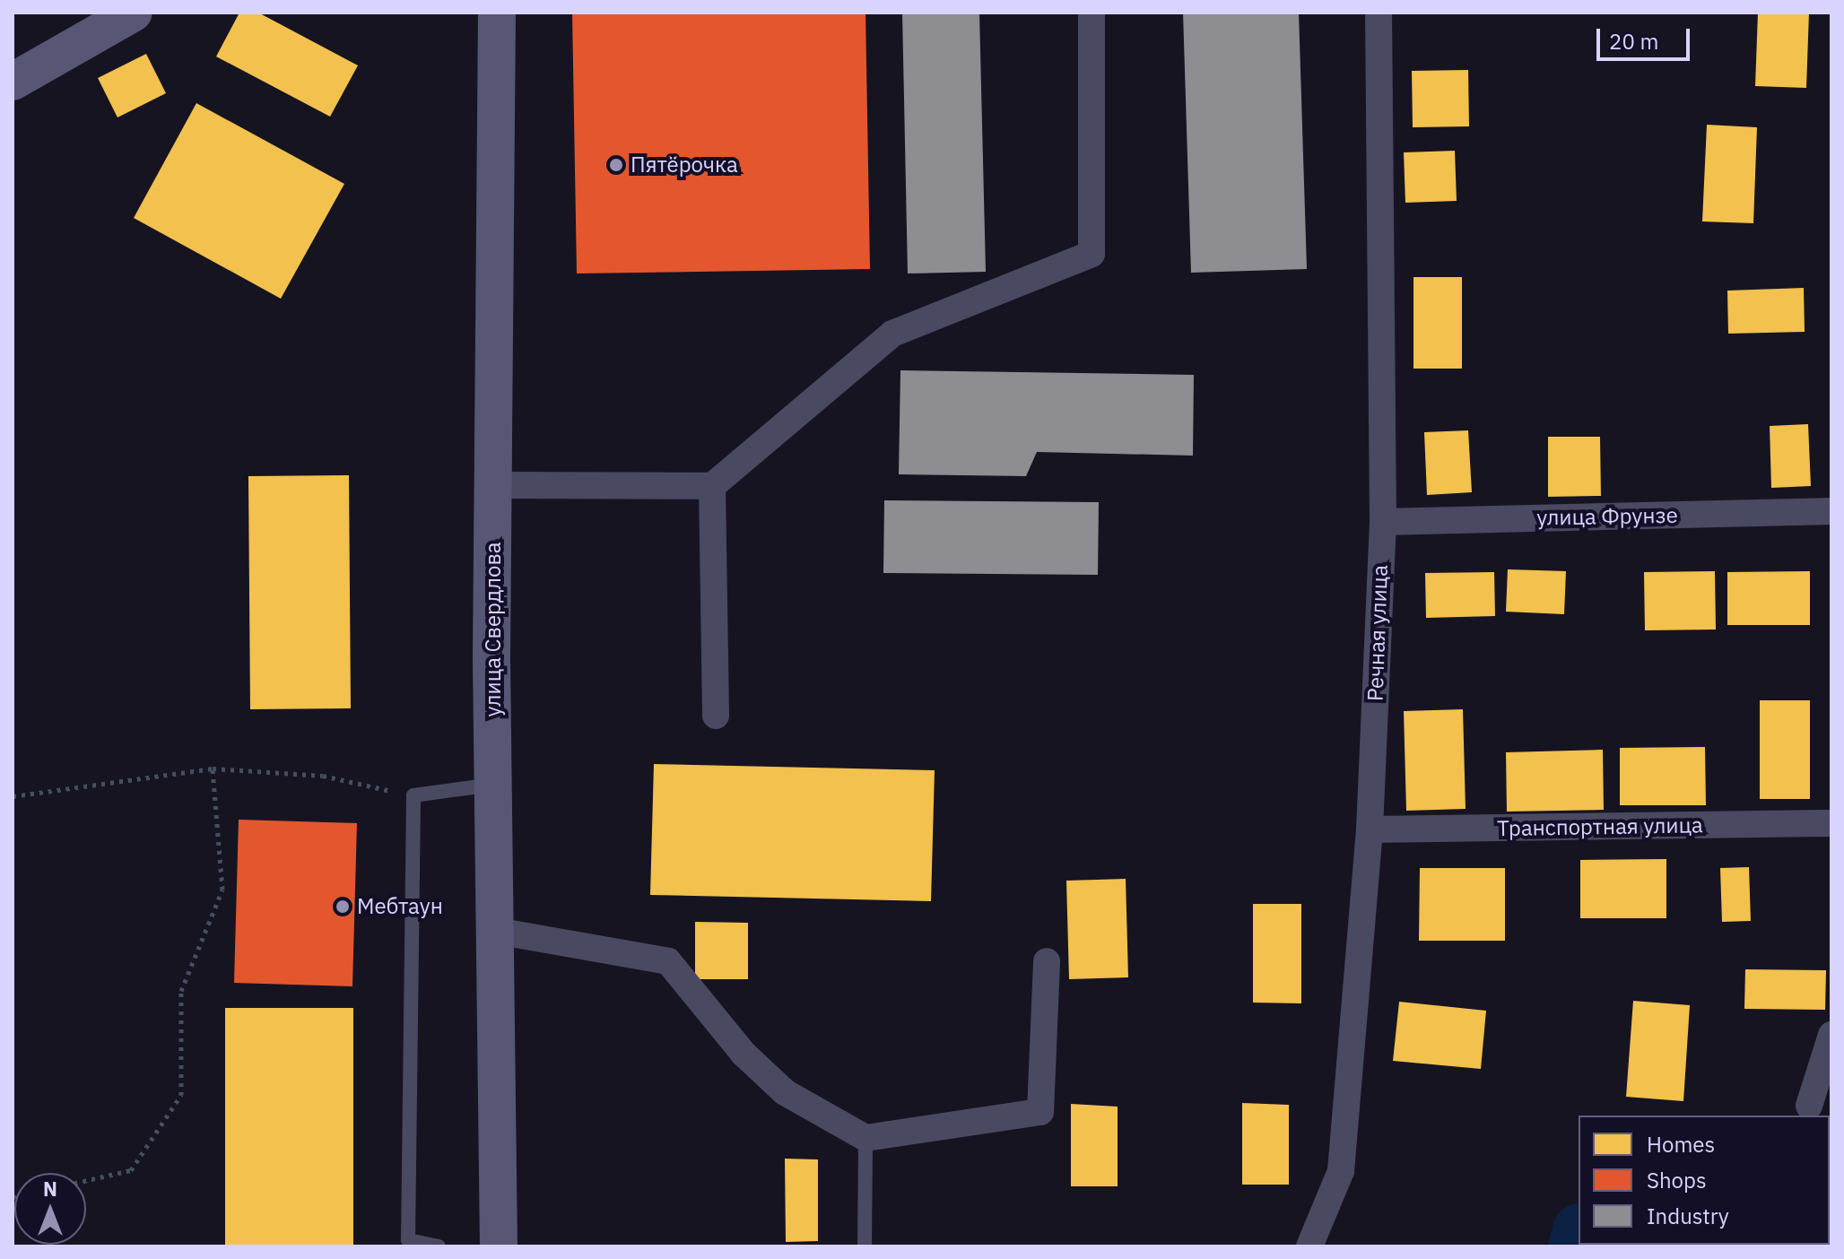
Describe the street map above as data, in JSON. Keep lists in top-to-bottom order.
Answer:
{
  "streets": {
    "main road": ["улица Свердлова"],
    "street": ["улица Фрунзе", "Речная улица", "Транспортная улица"]
  },
  "crossings": [
    ["улица Фрунзе", "Речная улица"],
    ["Речная улица", "Транспортная улица"]
  ],
  "places": ["Пятёрочка", "Мебтаун"],
  "legend": ["Homes", "Shops", "Industry"],
  "scale_bar": "20 m",
  "north": "top"
}
